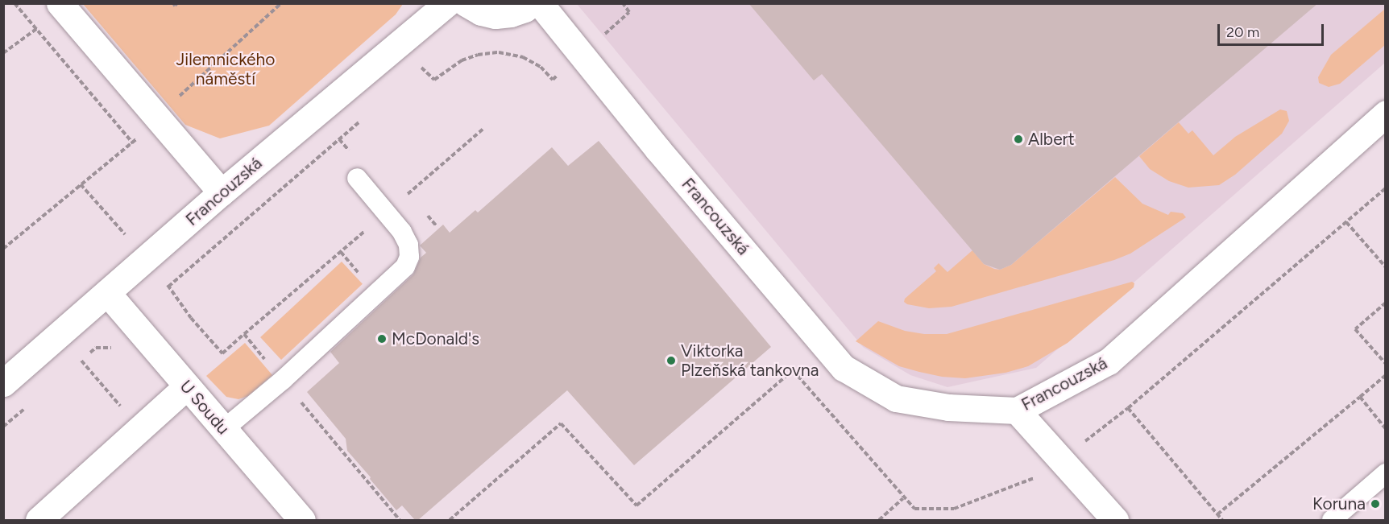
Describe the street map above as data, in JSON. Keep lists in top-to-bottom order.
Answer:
{
  "streets": {
    "street": ["Francouzská", "U Soudu"]
  },
  "crossings": [
    ["Francouzská", "U Soudu"]
  ],
  "parks": ["Jilemnického náměstí"],
  "places": [
    "Albert",
    "McDonald's",
    "Viktorka Plzeňská tankovna",
    "Koruna"
  ],
  "scale_bar": "20 m"
}
